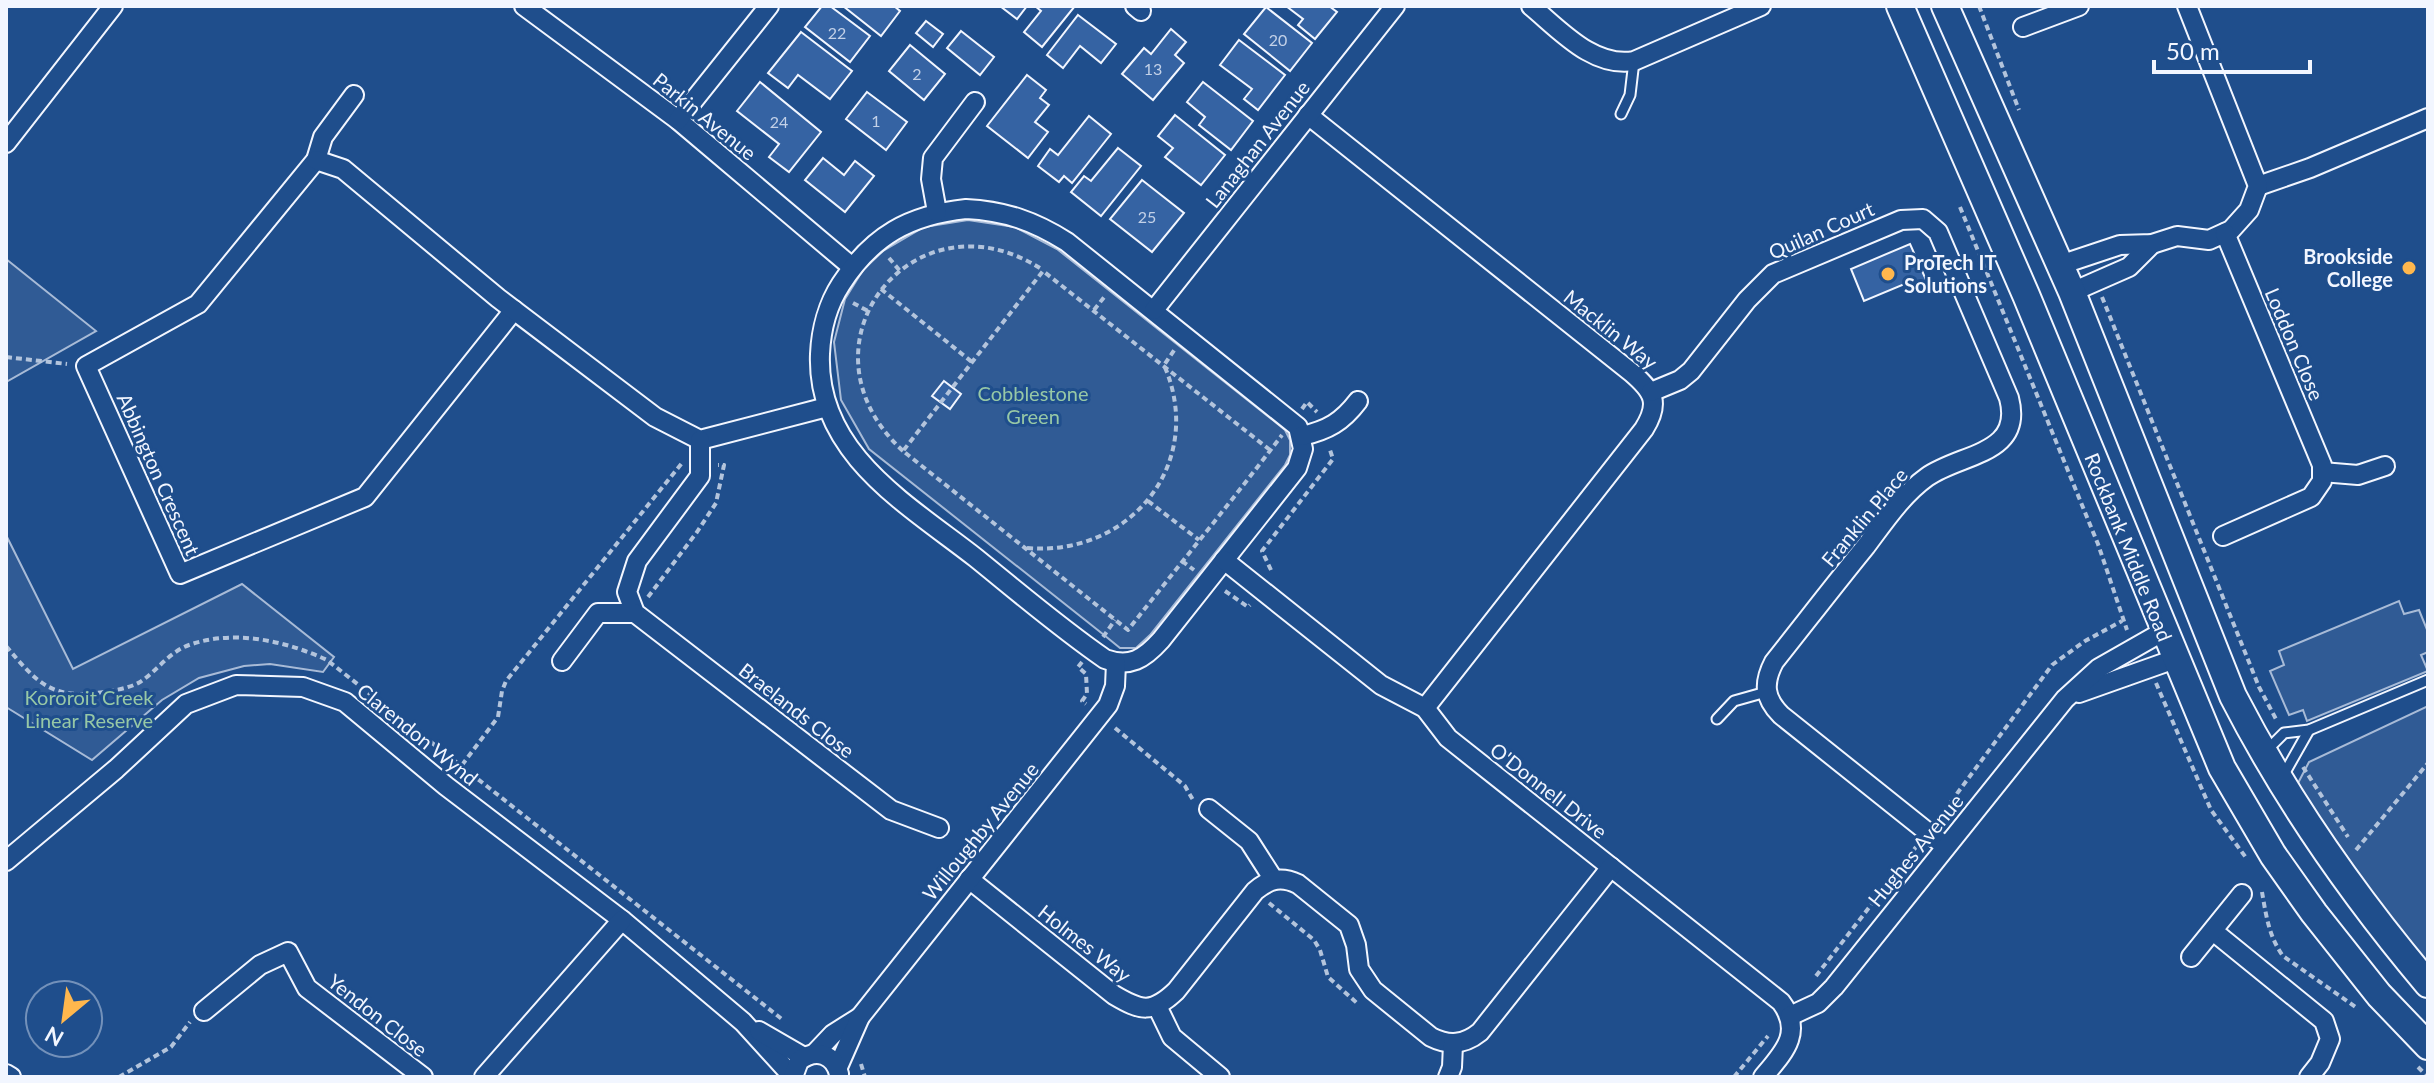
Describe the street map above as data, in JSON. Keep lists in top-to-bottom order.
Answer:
{
  "streets": {
    "street": [
      "Parkin Avenue",
      "Lanaghan Avenue",
      "Quilan Court",
      "Macklin Way",
      "Loddon Close",
      "Abbington Crescent",
      "Franklin Place",
      "Rockbank Middle Road",
      "Braelands Close",
      "Clarendon Wynd",
      "O'Donnell Drive",
      "Willoughby Avenue",
      "Hughes Avenue",
      "Holmes Way",
      "Yendon Close"
    ]
  },
  "crossings": [
    ["Lanaghan Avenue", "Macklin Way"],
    ["Quilan Court", "Macklin Way"],
    ["Quilan Court", "Franklin Place"],
    ["Macklin Way", "O'Donnell Drive"],
    ["Rockbank Middle Road", "Hughes Avenue"],
    ["Clarendon Wynd", "Willoughby Avenue"],
    ["O'Donnell Drive", "Hughes Avenue"],
    ["Willoughby Avenue", "Holmes Way"]
  ],
  "parks": ["Cobblestone Green", "Kororoit Creek Linear Reserve"],
  "places": ["Brookside College", "ProTech IT Solutions"],
  "house_numbers": [
    "22",
    "20",
    "13",
    "2",
    "1",
    "24",
    "25"
  ],
  "scale_bar": "50 m",
  "north": "bottom left"
}
